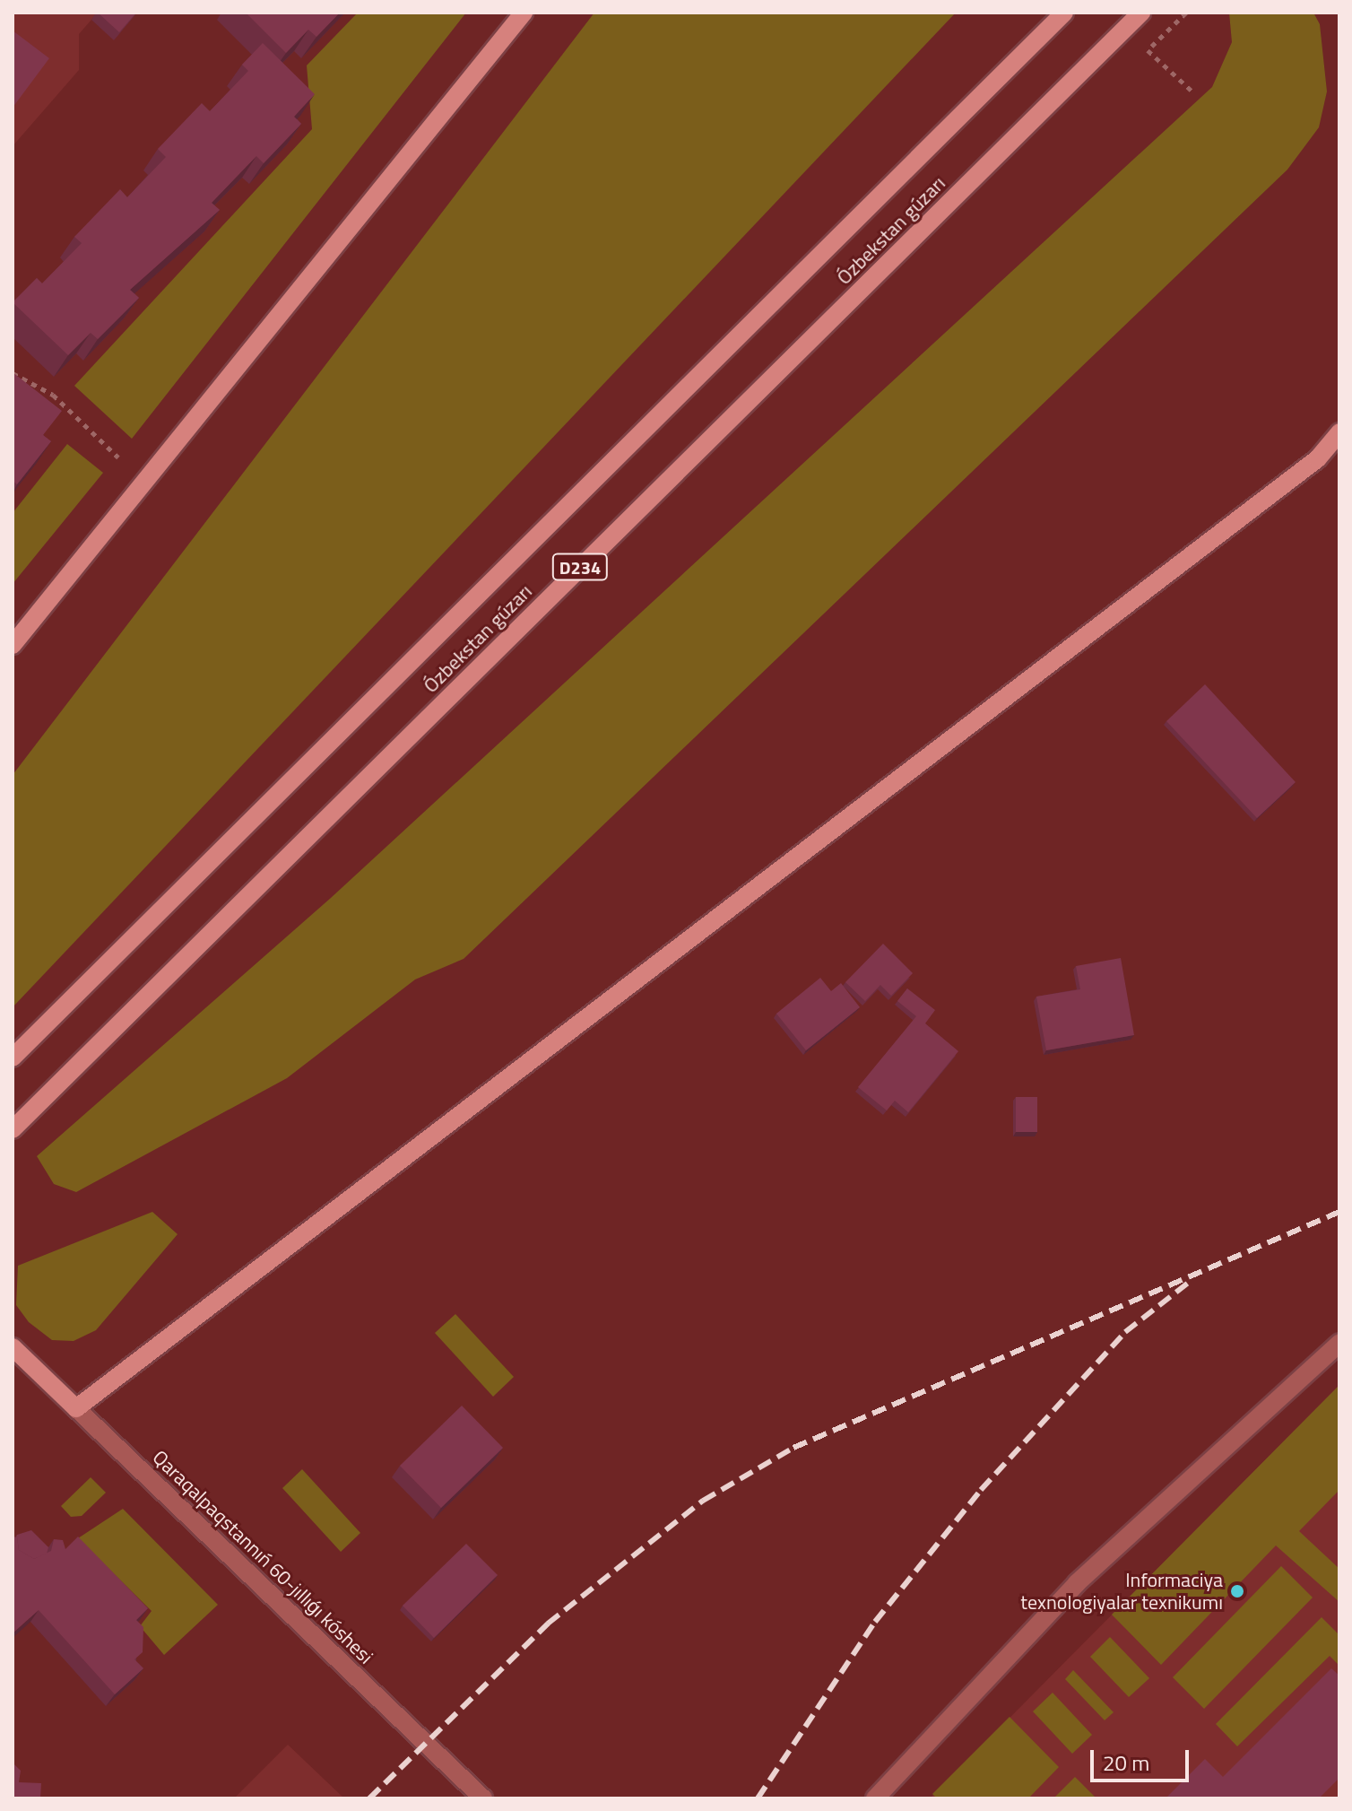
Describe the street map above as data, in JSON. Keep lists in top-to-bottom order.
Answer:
{
  "streets": {
    "main road": ["Ózbekstan gúzarı", "D234", "Qaraqalpaqstannıń 60-jıllıǵı kóshesi"]
  },
  "places": ["Informaciya texnologiyalar texnikumı"],
  "scale_bar": "20 m"
}
